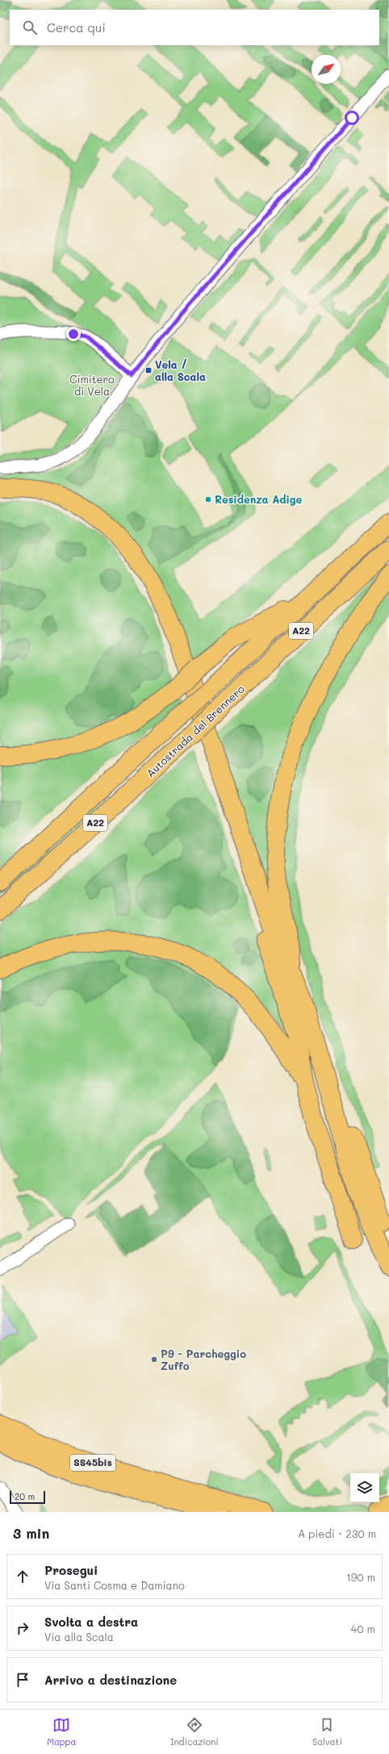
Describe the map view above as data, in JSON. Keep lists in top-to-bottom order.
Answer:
{
  "streets": {
    "highway": ["A22", "Autostrada del Brennero", "SS45bis"]
  },
  "parks": ["Cimitero di Vela"],
  "places": {
    "transit": ["Vela / alla Scala"],
    "other": ["Residenza Adige", "P9 - Parcheggio Zuffo"]
  },
  "scale_bar": "20 m",
  "north": "top right",
  "page": {
    "search": "Cerca qui",
    "scale": "20 m",
    "heading": ["3 min", "A piedi · 230 m"],
    "list": [
      ["Prosegui", "Via Santi Cosma e Damiano", "190 m"],
      ["Svolta a destra", "Via alla Scala", "40 m"],
      "Arrivo a destinazione"
    ],
    "nav": ["Mappa", "Indicazioni", "Salvati"]
  }
}
